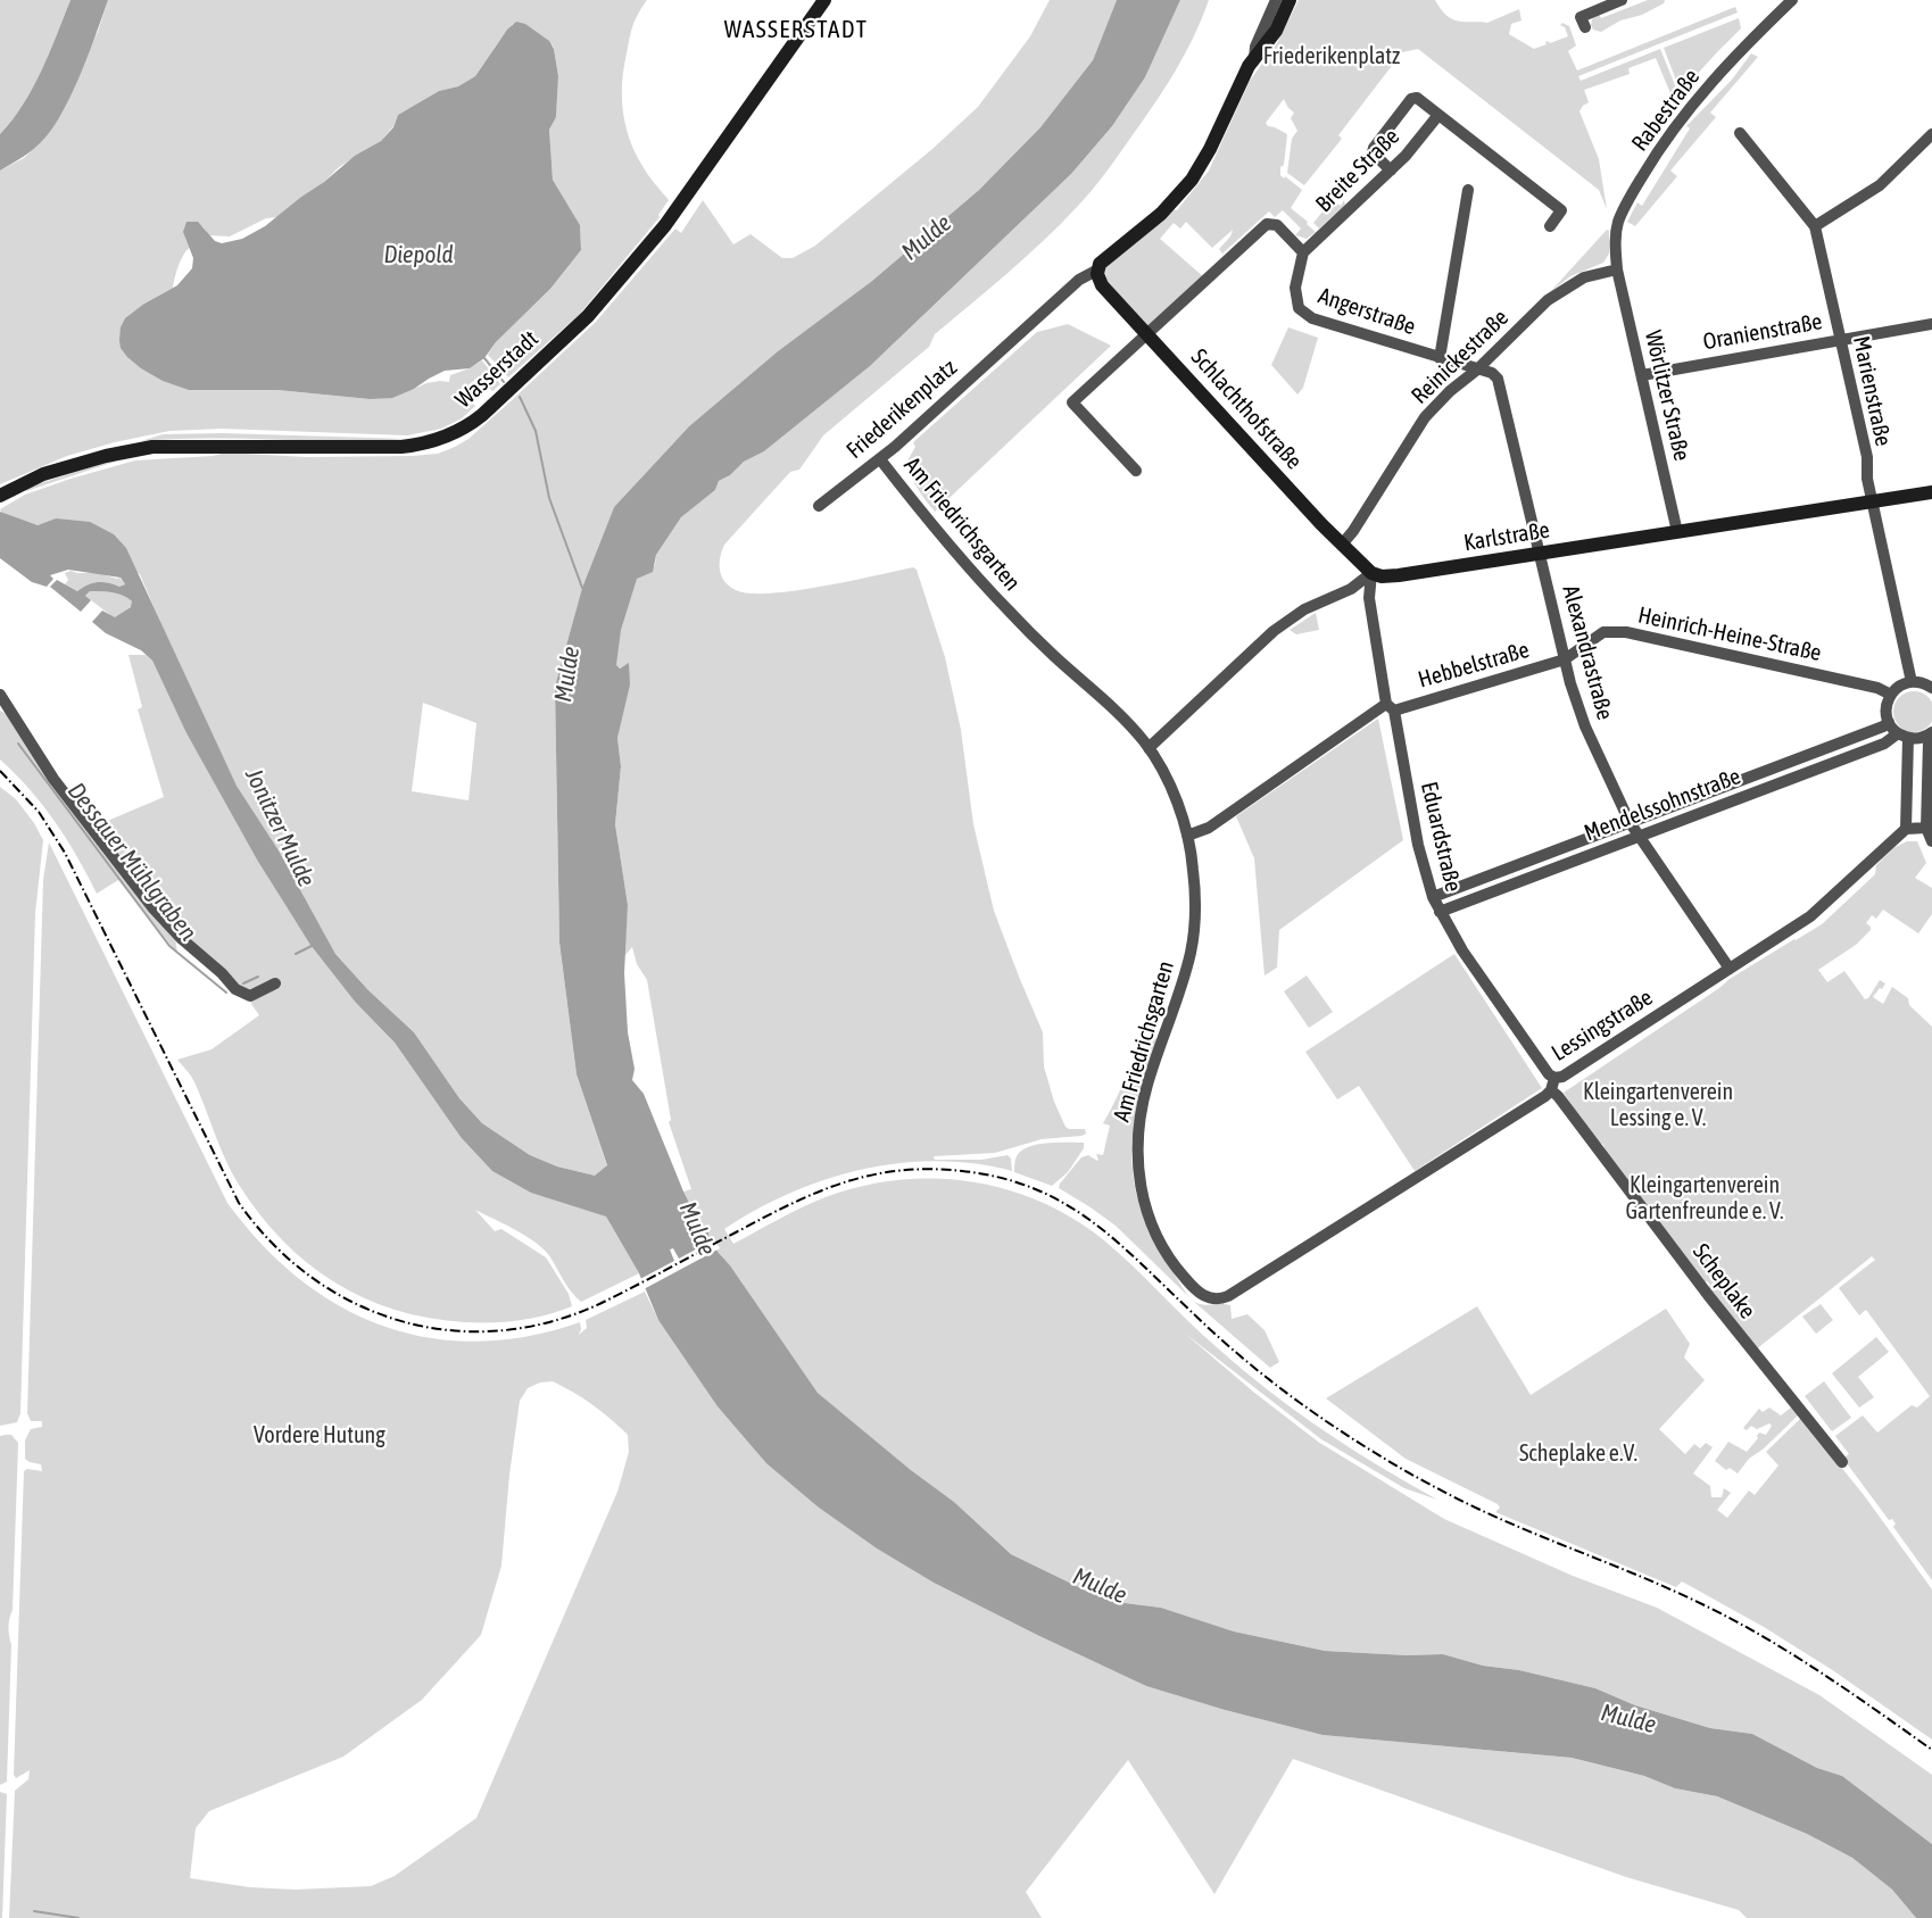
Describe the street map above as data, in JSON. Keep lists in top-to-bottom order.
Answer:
{
  "streets": {
    "main road": [
      "Wasserstadt",
      "Friederikenplatz",
      "Schlachthofstraße",
      "Karlstraße"
    ],
    "street": [
      "Rabestraße",
      "Breite Straße",
      "Angerstraße",
      "Oranienstraße",
      "Reinickestraße",
      "Marienstraße",
      "Wörlitzer Straße",
      "Am Friedrichsgarten",
      "Heinrich-Heine-Straße",
      "Alexandrastraße",
      "Hebbelstraße",
      "Mendelssohnstraße",
      "Eduardstraße",
      "Lessingstraße",
      "Scheplake"
    ]
  },
  "crossings": [
    ["Rabestraße", "Reinickestraße"],
    ["Rabestraße", "Wörlitzer Straße"],
    ["Breite Straße", "Angerstraße"],
    ["Angerstraße", "Reinickestraße"],
    ["Angerstraße", "Alexandrastraße"],
    ["Oranienstraße", "Marienstraße"],
    ["Oranienstraße", "Wörlitzer Straße"],
    ["Reinickestraße", "Wörlitzer Straße"],
    ["Reinickestraße", "Schlachthofstraße"],
    ["Reinickestraße", "Alexandrastraße"],
    ["Marienstraße", "Karlstraße"],
    ["Wörlitzer Straße", "Karlstraße"],
    ["Friederikenplatz", "Schlachthofstraße"],
    ["Friederikenplatz", "Am Friedrichsgarten"],
    ["Schlachthofstraße", "Karlstraße"],
    ["Schlachthofstraße", "Eduardstraße"],
    ["Am Friedrichsgarten", "Lessingstraße"],
    ["Karlstraße", "Alexandrastraße"],
    ["Karlstraße", "Eduardstraße"],
    ["Heinrich-Heine-Straße", "Alexandrastraße"],
    ["Heinrich-Heine-Straße", "Hebbelstraße"],
    ["Alexandrastraße", "Hebbelstraße"],
    ["Alexandrastraße", "Mendelssohnstraße"],
    ["Alexandrastraße", "Lessingstraße"],
    ["Hebbelstraße", "Eduardstraße"],
    ["Mendelssohnstraße", "Eduardstraße"],
    ["Eduardstraße", "Lessingstraße"],
    ["Eduardstraße", "Scheplake"],
    ["Lessingstraße", "Scheplake"]
  ],
  "districts": ["WASSERSTADT"],
  "water": [
    "Mulde",
    "Diepold",
    "Jonitzer Mulde",
    "Dessauer Mühlgraben"
  ],
  "parks": [
    "Friederikenplatz",
    "Kleingartenverein Lessing e. V.",
    "Kleingartenverein Gartenfreunde e. V.",
    "Vordere Hutung",
    "Scheplake e.V."
  ]
}
